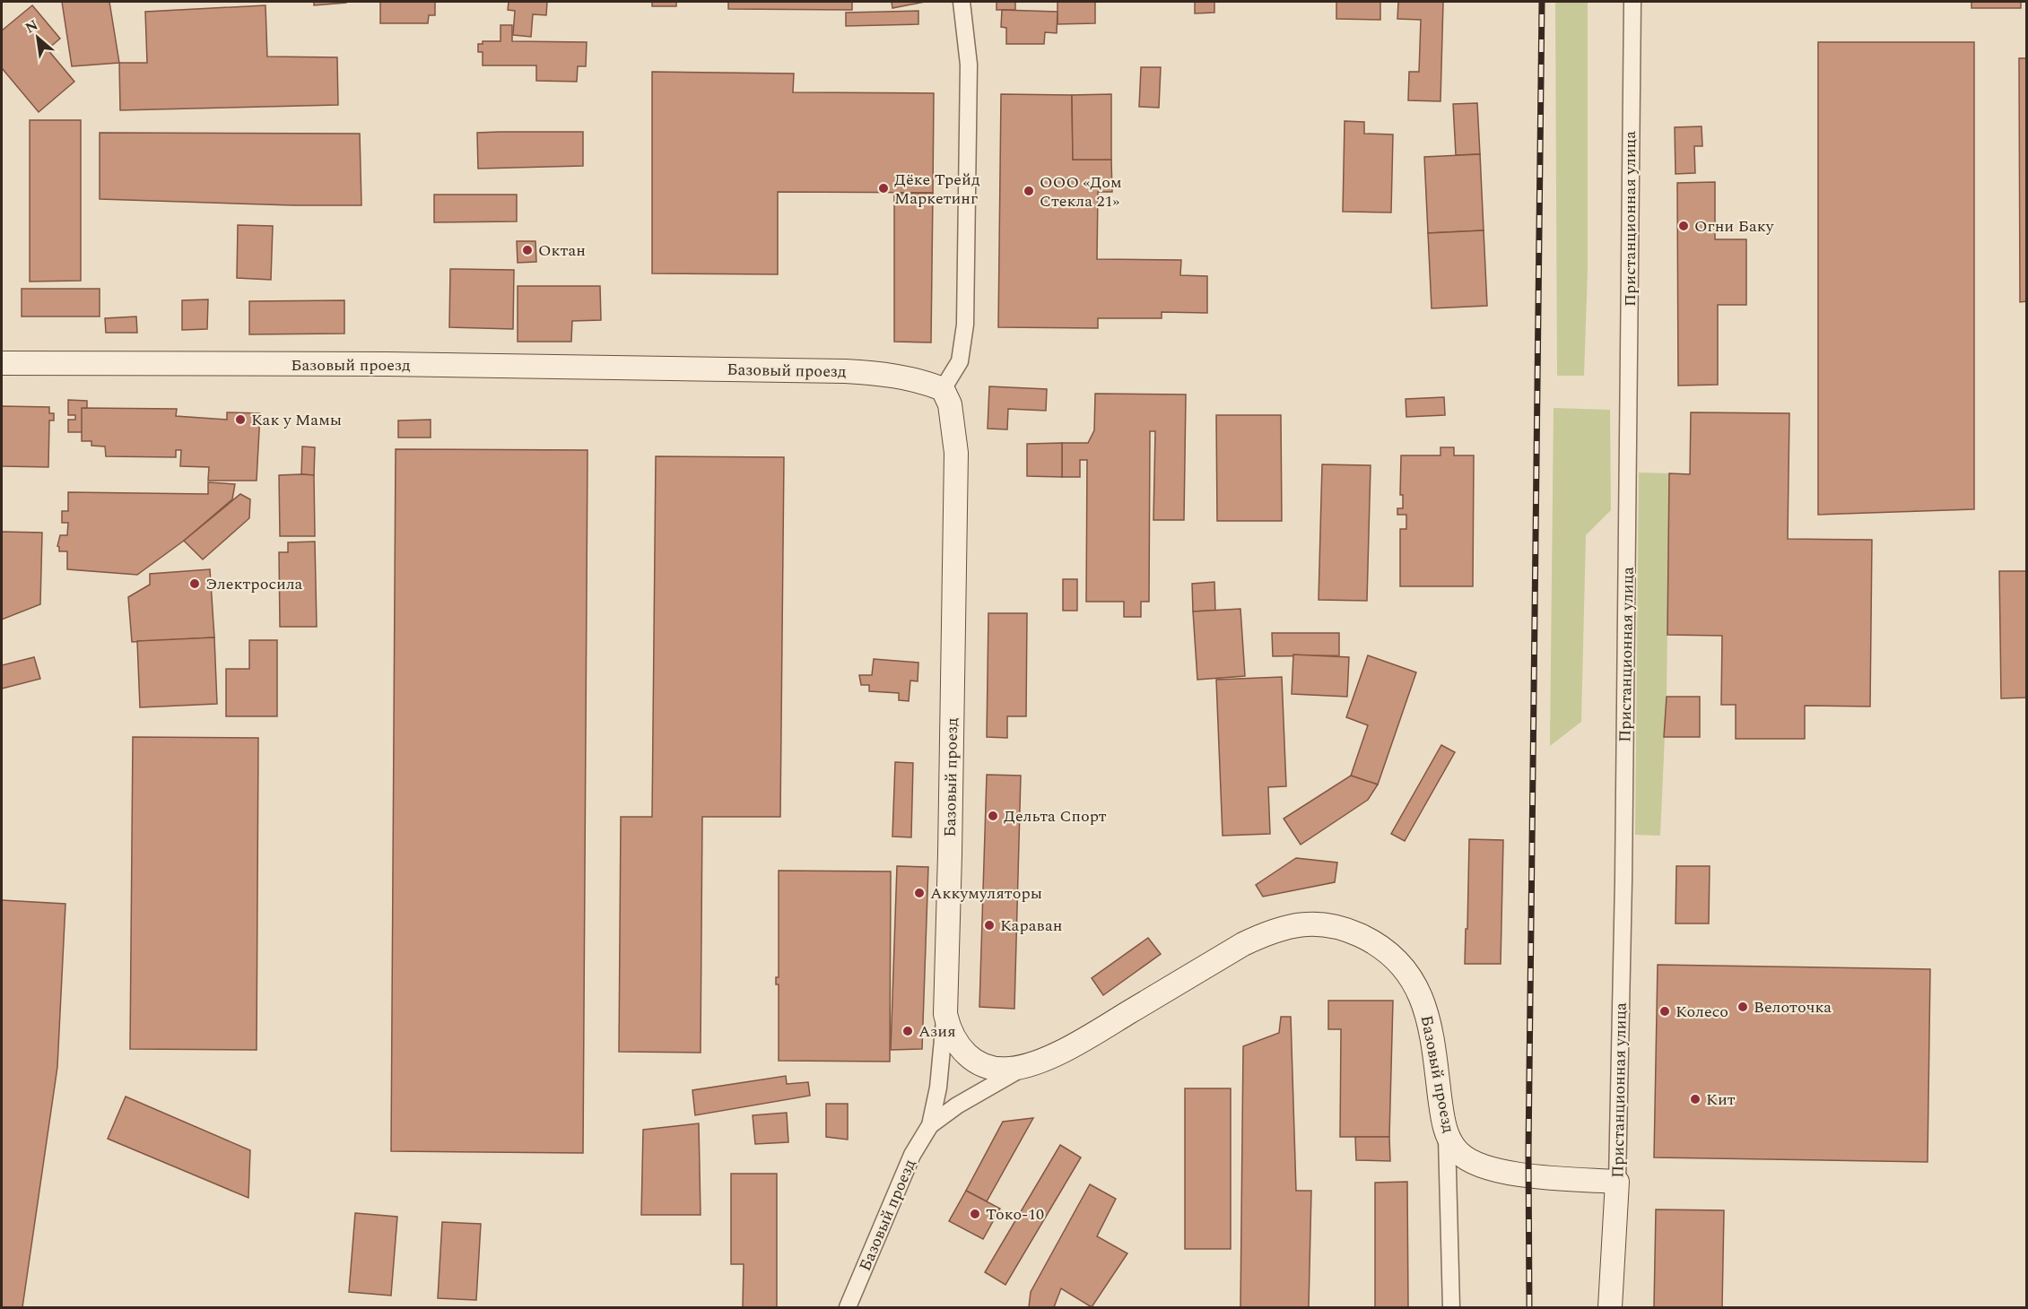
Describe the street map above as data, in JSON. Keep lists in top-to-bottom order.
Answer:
{
  "streets": {
    "street": ["Пристанционная улица", "Базовый проезд"]
  },
  "crossings": [
    ["Пристанционная улица", "Базовый проезд"]
  ],
  "places": [
    "Дёке Трейд Маркетинг",
    "ООО «Дом Стекла 21»",
    "Огни Баку",
    "Октан",
    "Как у Мамы",
    "Электросила",
    "Дельта Спорт",
    "Аккумуляторы",
    "Караван",
    "Велоточка",
    "Колесо",
    "Азия",
    "Кит",
    "Токо-10"
  ],
  "north": "top left"
}
